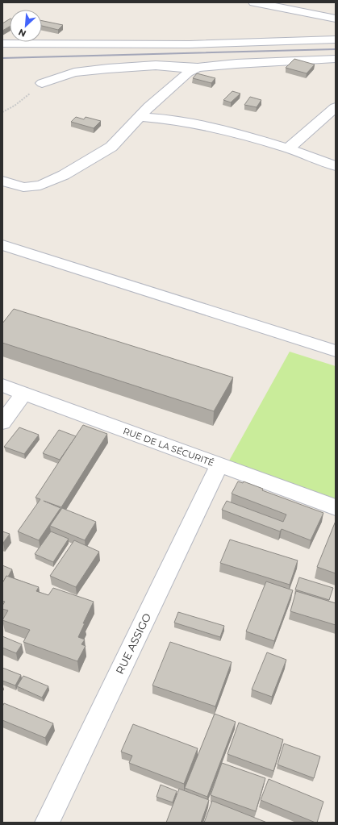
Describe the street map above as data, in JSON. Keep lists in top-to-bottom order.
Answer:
{
  "streets": {
    "street": ["RUE DE LA SÉCURITÉ", "RUE ASSIGO"]
  },
  "crossings": [
    ["RUE DE LA SÉCURITÉ", "RUE ASSIGO"]
  ],
  "north": "bottom left"
}
